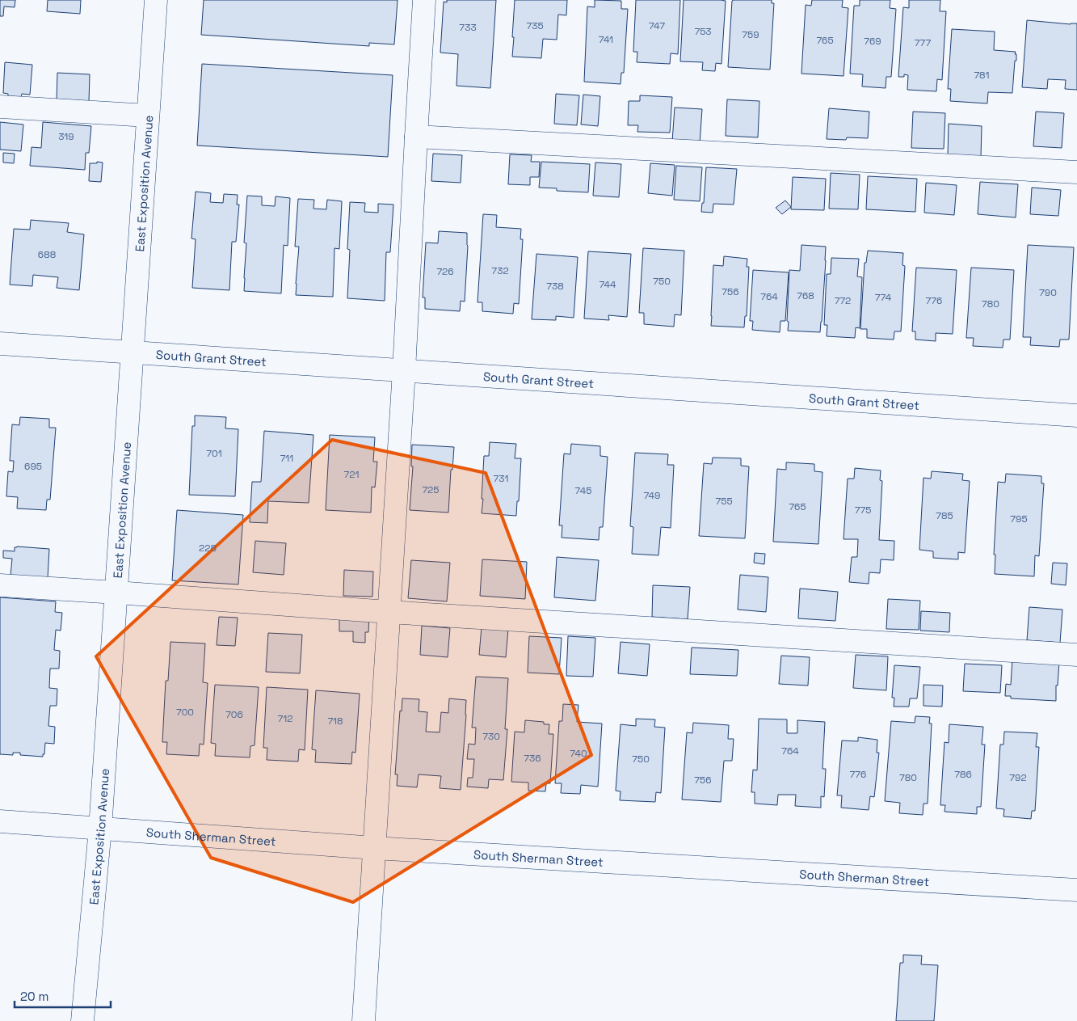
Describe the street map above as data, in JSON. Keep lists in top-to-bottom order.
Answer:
{
  "streets": {
    "street": ["East Exposition Avenue", "South Grant Street", "South Sherman Street"]
  },
  "crossings": [
    ["East Exposition Avenue", "South Grant Street"],
    ["East Exposition Avenue", "South Sherman Street"]
  ],
  "house_numbers": [
    "735",
    "747",
    "733",
    "753",
    "759",
    "741",
    "765",
    "769",
    "777",
    "781",
    "319",
    "688",
    "732",
    "726",
    "750",
    "744",
    "738",
    "756",
    "790",
    "768",
    "764",
    "774",
    "772",
    "776",
    "780",
    "701",
    "711",
    "695",
    "721",
    "731",
    "725",
    "745",
    "749",
    "755",
    "765",
    "775",
    "785",
    "795",
    "228",
    "700",
    "706",
    "712",
    "718",
    "730",
    "764",
    "740",
    "736",
    "750",
    "776",
    "786",
    "780",
    "792",
    "756"
  ],
  "scale_bar": "20 m"
}
